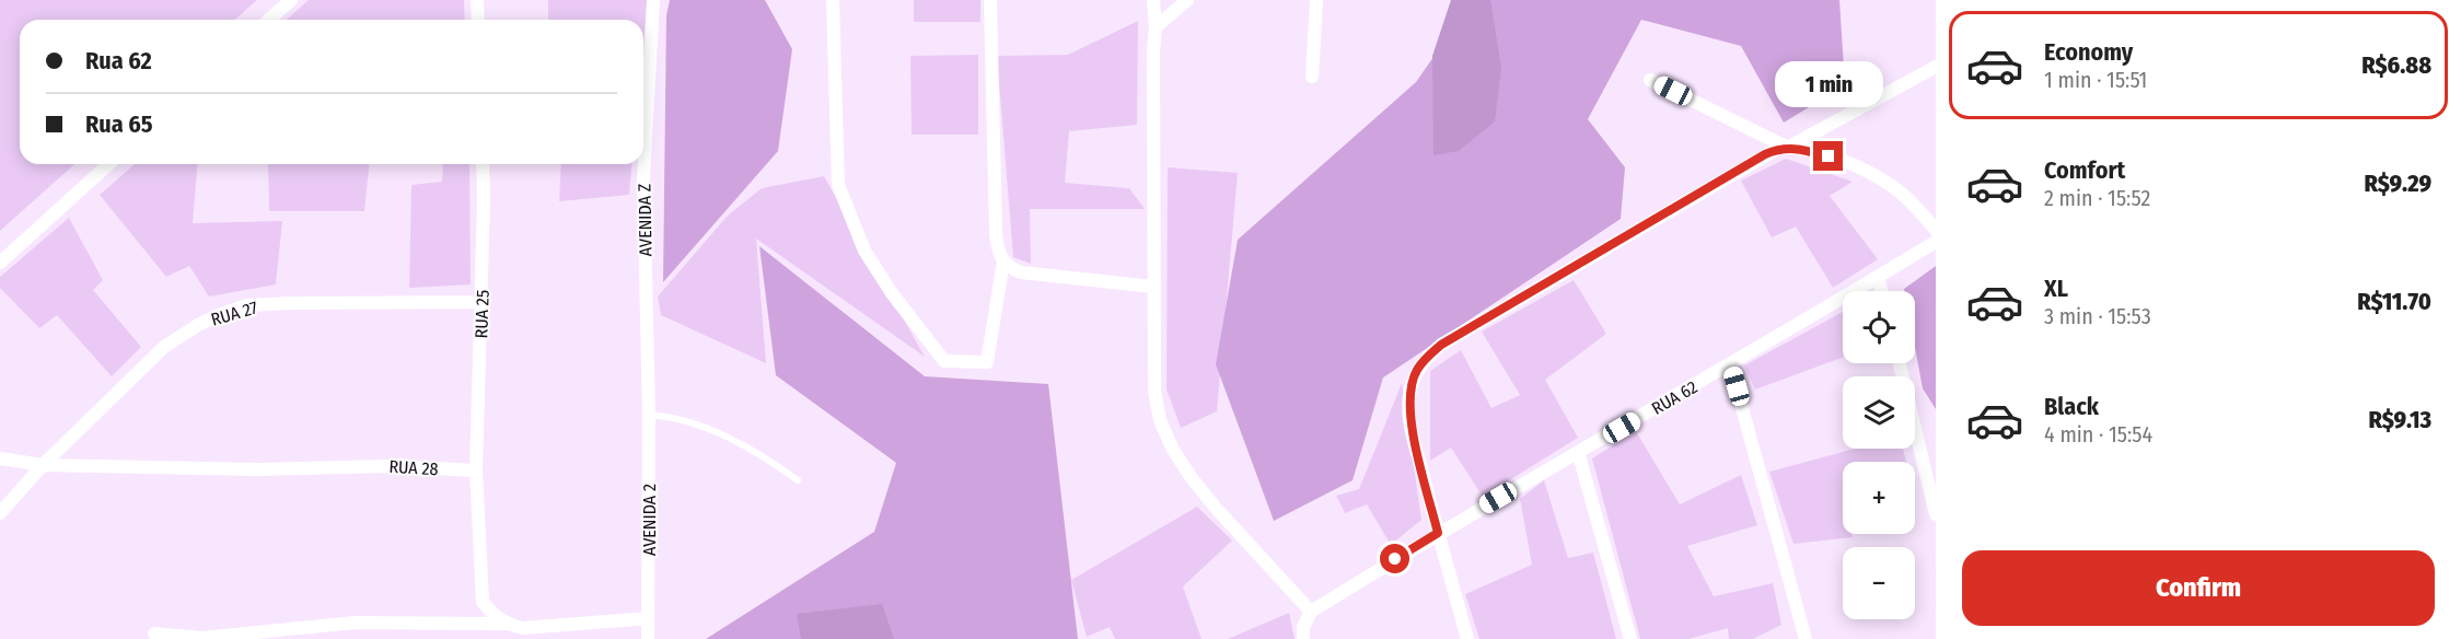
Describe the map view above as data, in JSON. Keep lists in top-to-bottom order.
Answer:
{
  "streets": {
    "street": [
      "AVENIDA Z",
      "RUA 27",
      "RUA 25",
      "RUA 62",
      "RUA 28",
      "AVENIDA 2"
    ]
  },
  "crossings": [
    ["AVENIDA Z", "AVENIDA 2"],
    ["RUA 27", "RUA 25"],
    ["RUA 27", "RUA 28"],
    ["RUA 25", "RUA 28"]
  ],
  "page": {
    "list": [
      {
        "name": "Economy",
        "note": "1 min · 15:51",
        "value": "R$6.88"
      },
      {
        "name": "Comfort",
        "note": "2 min · 15:52",
        "value": "R$9.29"
      },
      {
        "name": "XL",
        "note": "3 min · 15:53",
        "value": "R$11.70"
      },
      {
        "name": "Black",
        "note": "4 min · 15:54",
        "value": "R$9.13"
      }
    ],
    "banner": ["Rua 62", "Rua 65"],
    "bubble": "1 min",
    "map_buttons": ["+", "−"],
    "buttons": "Confirm"
  }
}
